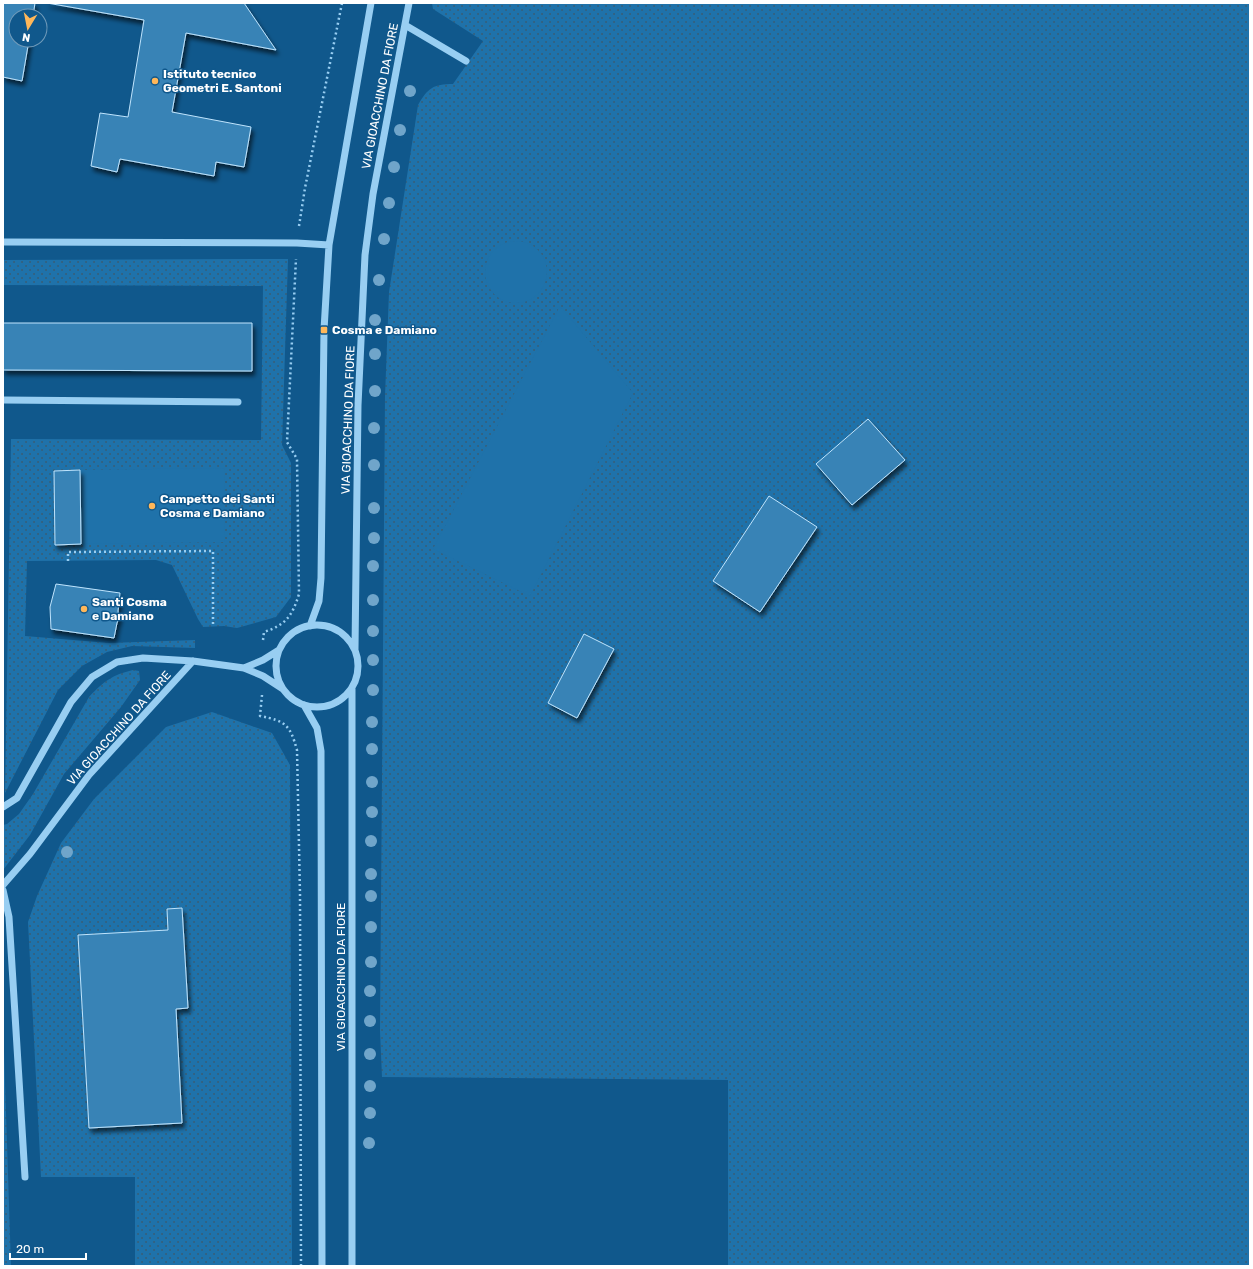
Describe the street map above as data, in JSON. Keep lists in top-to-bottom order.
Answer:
{
  "streets": {
    "street": ["VIA GIOACCHINO DA FIORE"]
  },
  "places": {
    "other": ["Istituto tecnico Geometri E. Santoni", "Campetto dei Santi Cosma e Damiano", "Santi Cosma e Damiano"],
    "transit": ["Cosma e Damiano"]
  },
  "scale_bar": "20 m",
  "north": "bottom"
}
